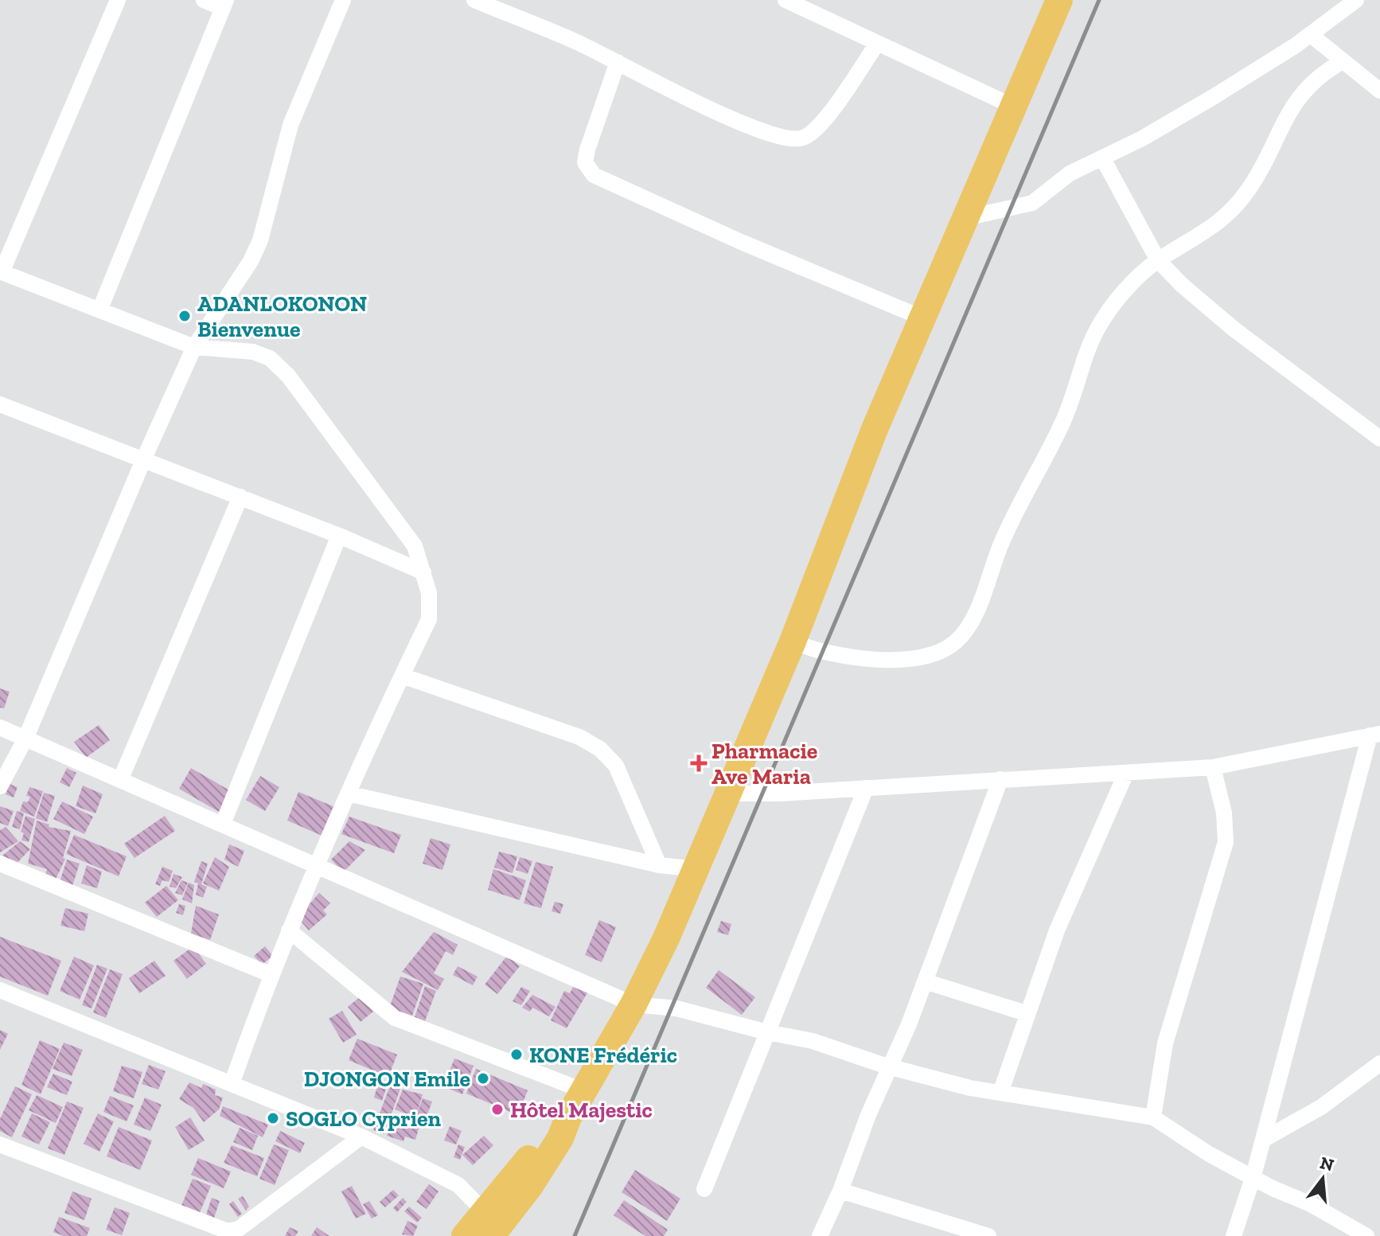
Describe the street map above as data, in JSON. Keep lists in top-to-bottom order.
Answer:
{
  "places": {
    "other": [
      "ADANLOKONON Bienvenue",
      "KONE Frédéric",
      "DJONGON Emile",
      "Hôtel Majestic",
      "SOGLO Cyprien"
    ],
    "health": ["Pharmacie Ave Maria"]
  },
  "north": "top"
}
